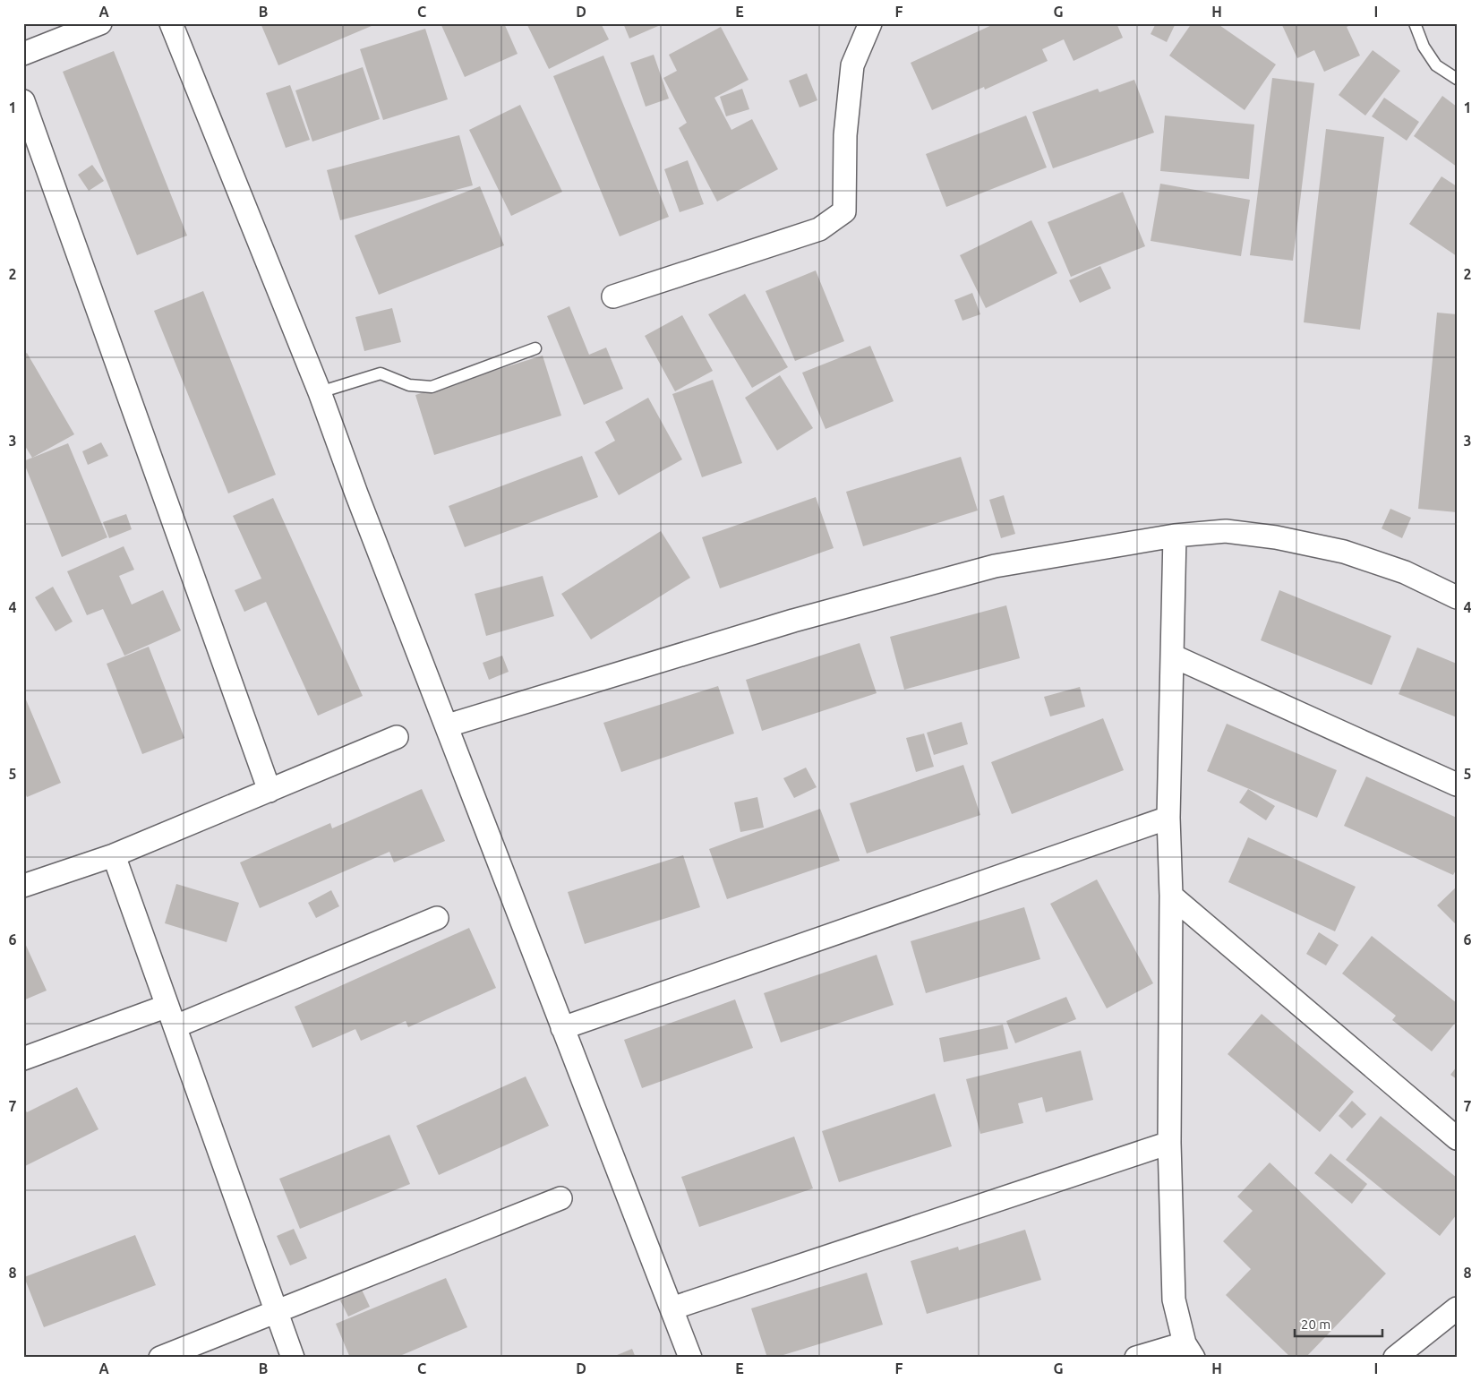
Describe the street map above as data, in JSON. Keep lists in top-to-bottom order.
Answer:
{
  "scale_bar": "20 m",
  "grid": {
    "columns": [
      "A",
      "B",
      "C",
      "D",
      "E",
      "F",
      "G",
      "H",
      "I"
    ],
    "rows": [
      "1",
      "2",
      "3",
      "4",
      "5",
      "6",
      "7",
      "8"
    ]
  }
}
